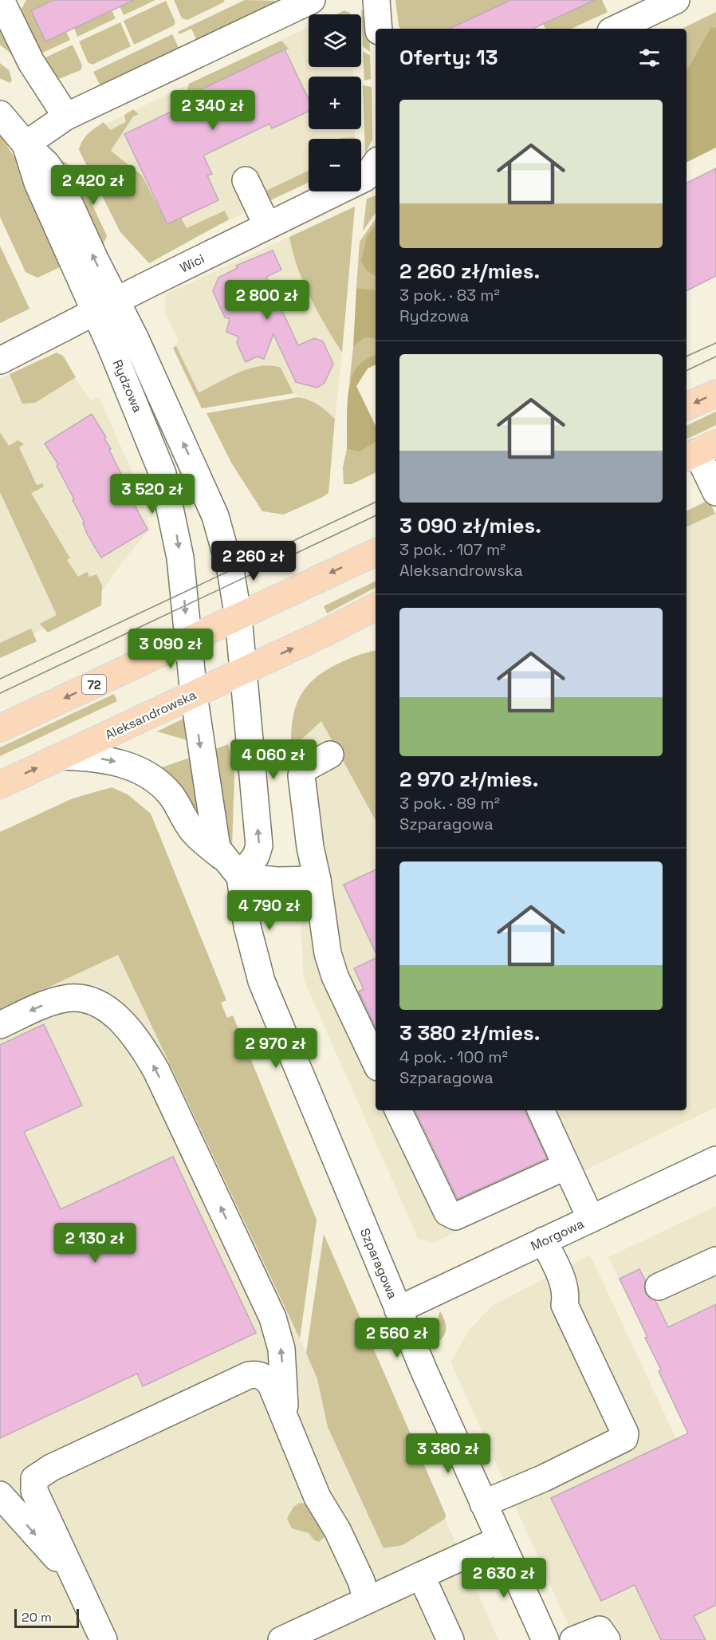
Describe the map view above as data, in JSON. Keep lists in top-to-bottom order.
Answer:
{
  "streets": {
    "main road": ["72", "Aleksandrowska"],
    "street": [
      "Wici",
      "Rydzowa",
      "Morgowa",
      "Szparagowa"
    ]
  },
  "crossings": [
    ["Wici", "Rydzowa"],
    ["Rydzowa", "72"],
    ["Rydzowa", "Aleksandrowska"],
    ["Morgowa", "Szparagowa"]
  ],
  "scale_bar": "20 m",
  "page": {
    "map_buttons": ["+", "−"],
    "heading": "Oferty: 13",
    "list": [
      {
        "name": "2 260 zł/mies.",
        "note": "3 pok. · 83 m² · Rydzowa"
      },
      {
        "name": "3 090 zł/mies.",
        "note": "3 pok. · 107 m² · Aleksandrowska"
      },
      {
        "name": "2 970 zł/mies.",
        "note": "3 pok. · 89 m² · Szparagowa"
      },
      {
        "name": "3 380 zł/mies.",
        "note": "4 pok. · 100 m² · Szparagowa"
      }
    ],
    "price": [
      "2 340 zł",
      "2 420 zł",
      "2 800 zł",
      "3 520 zł",
      "2 260 zł",
      "3 090 zł",
      "4 060 zł",
      "4 790 zł",
      "2 970 zł",
      "2 130 zł",
      "2 560 zł",
      "3 380 zł",
      "2 630 zł"
    ],
    "scale": "20 m"
  }
}
